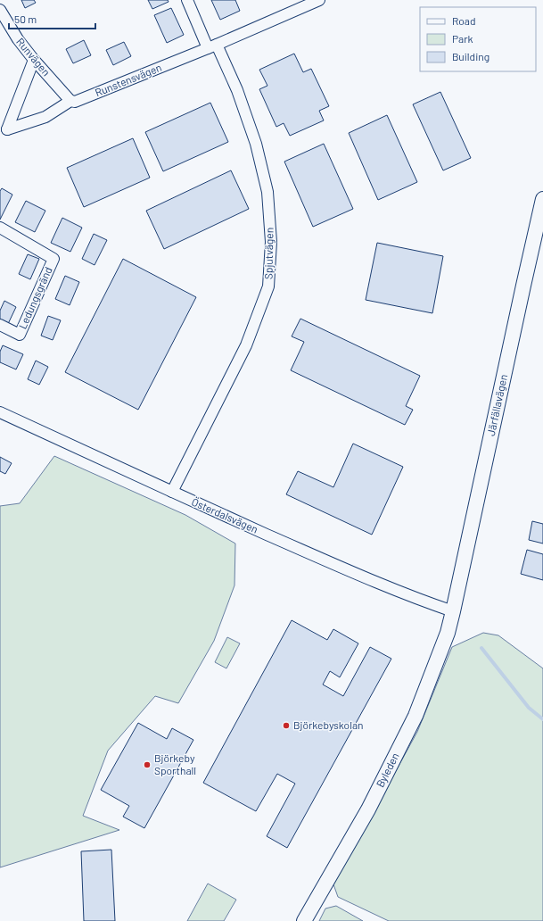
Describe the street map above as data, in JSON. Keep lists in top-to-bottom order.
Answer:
{
  "streets": {
    "street": [
      "Runvägen",
      "Runstensvägen",
      "Spjutvägen",
      "Ledungsgränd",
      "Järfällavägen",
      "Österdalsvägen",
      "Byleden"
    ]
  },
  "crossings": [
    ["Runvägen", "Runstensvägen"],
    ["Runstensvägen", "Spjutvägen"],
    ["Spjutvägen", "Österdalsvägen"],
    ["Järfällavägen", "Österdalsvägen"],
    ["Järfällavägen", "Byleden"],
    ["Österdalsvägen", "Byleden"]
  ],
  "places": ["Björkebyskolan", "Björkeby Sporthall"],
  "legend": ["Road", "Park", "Building"],
  "scale_bar": "50 m"
}
